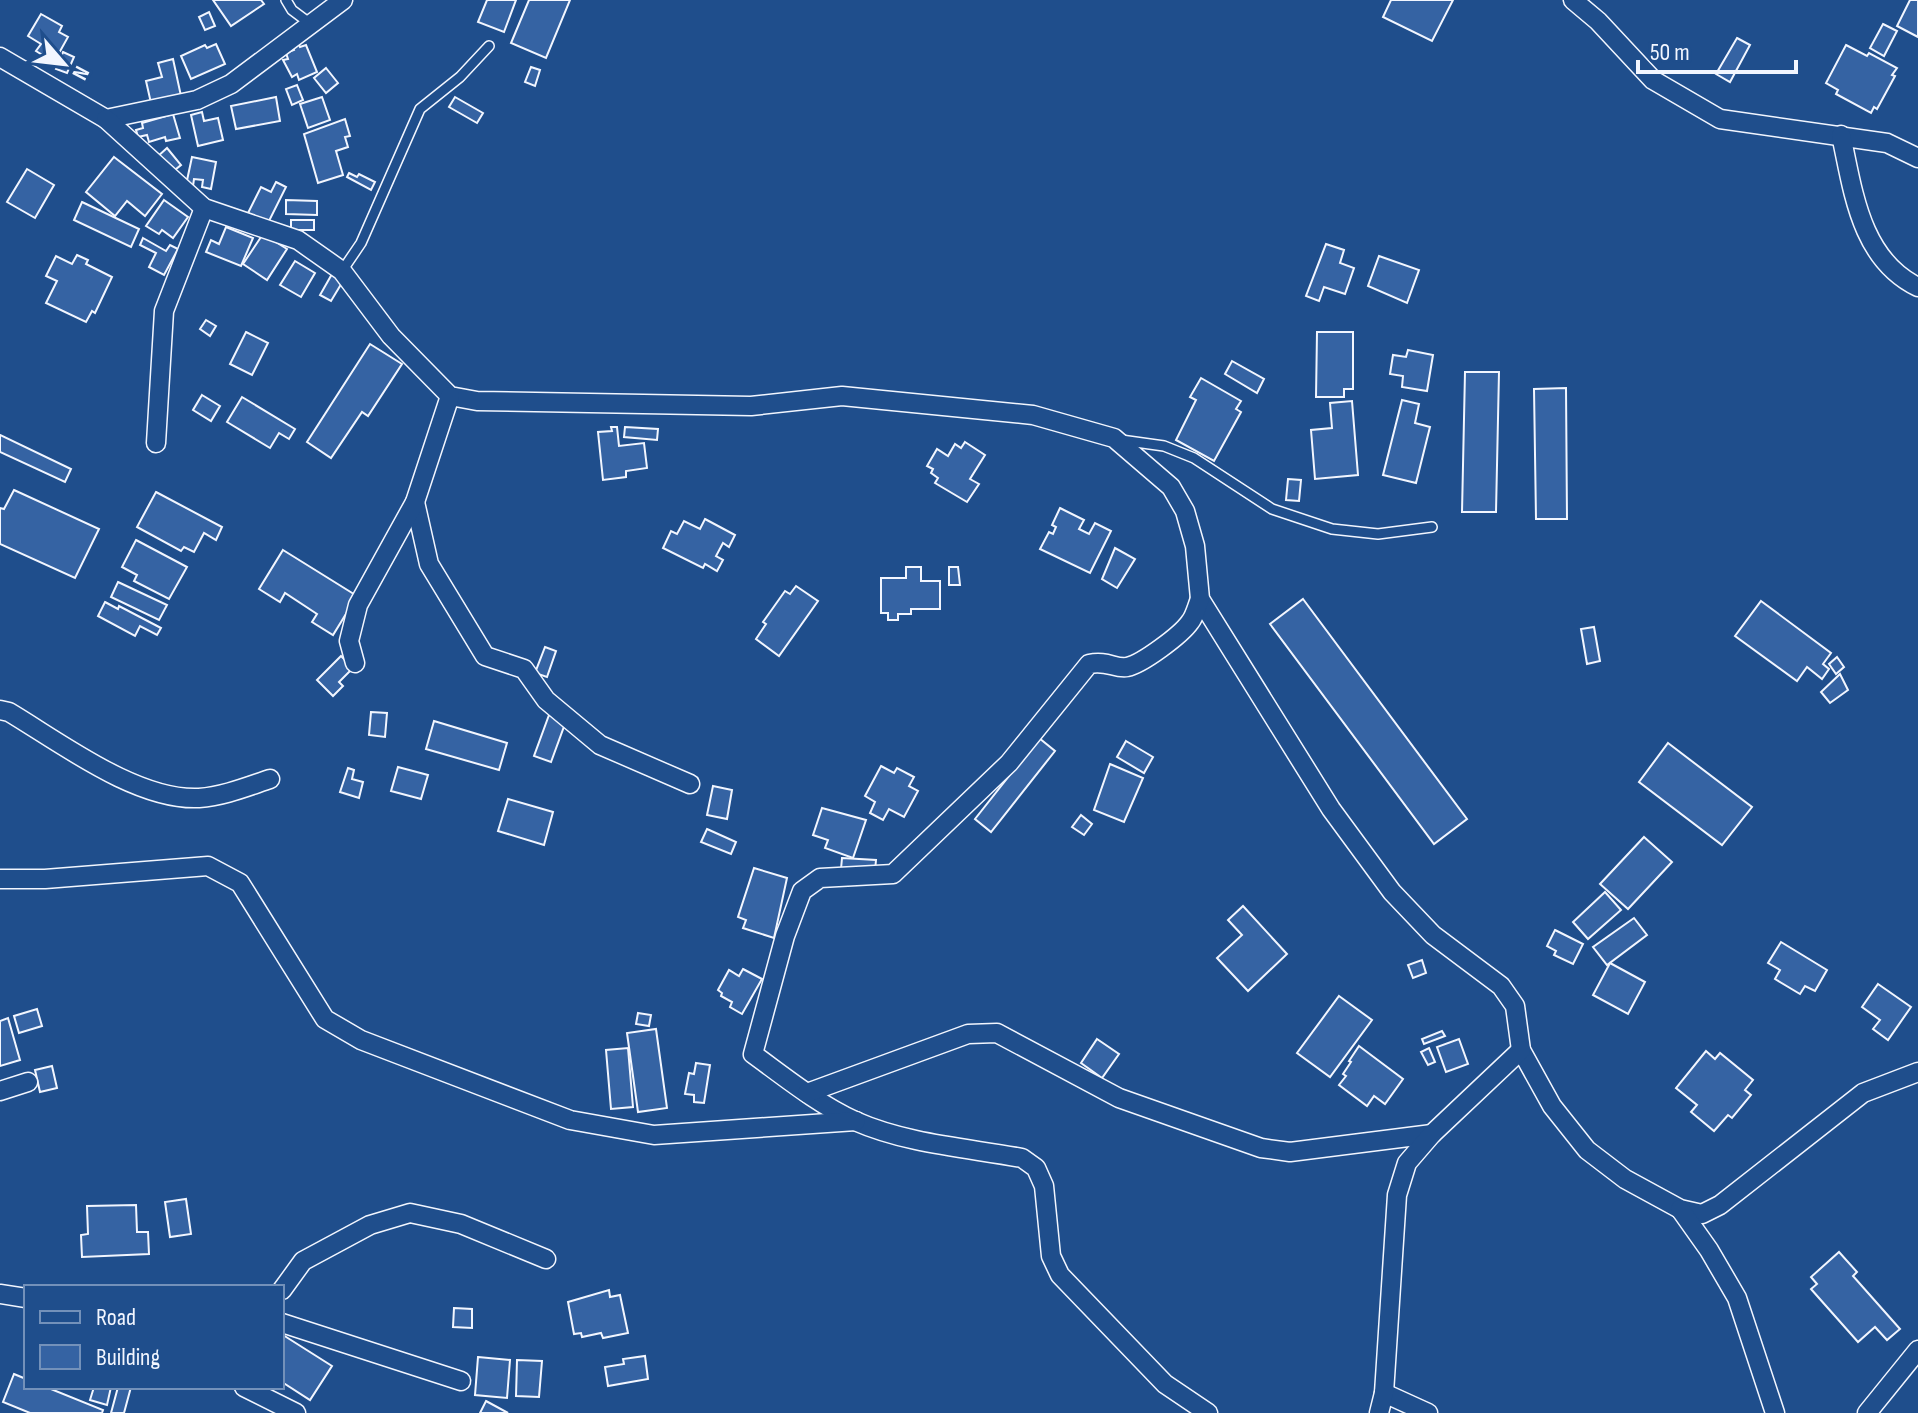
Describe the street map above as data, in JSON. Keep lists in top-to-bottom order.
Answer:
{
  "legend": ["Road", "Building"],
  "scale_bar": "50 m",
  "north": "bottom right"
}
